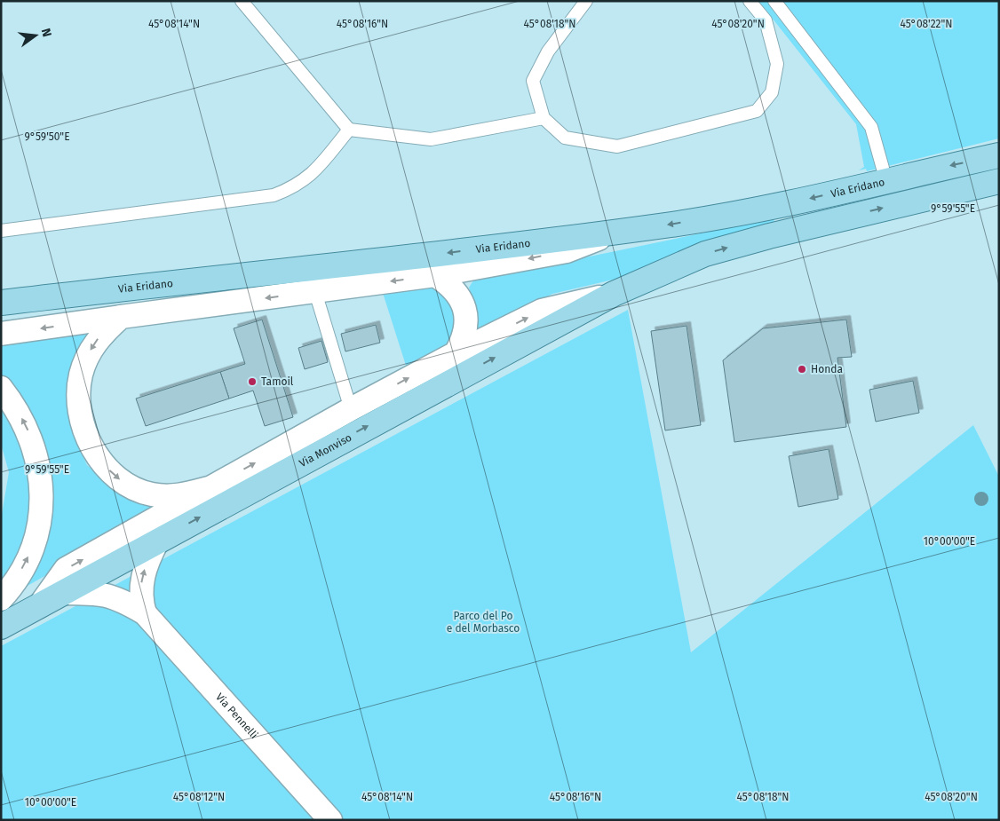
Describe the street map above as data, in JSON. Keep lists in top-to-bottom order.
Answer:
{
  "streets": {
    "main road": ["Via Eridano", "Via Monviso"],
    "street": ["Via Pennelli"]
  },
  "crossings": [
    ["Via Monviso", "Via Pennelli"]
  ],
  "one_way": ["Via Eridano", "Via Monviso"],
  "parks": ["Parco del Po e del Morbasco"],
  "places": ["Honda", "Tamoil"],
  "north": "right",
  "coordinates": [
    "45°08'20\"N",
    "45°08'22\"N",
    "45°08'14\"N",
    "45°08'16\"N",
    "45°08'18\"N",
    "9°59'50\"E",
    "9°59'55\"E",
    "10°00'00\"E",
    "45°08'12\"N"
  ]
}
